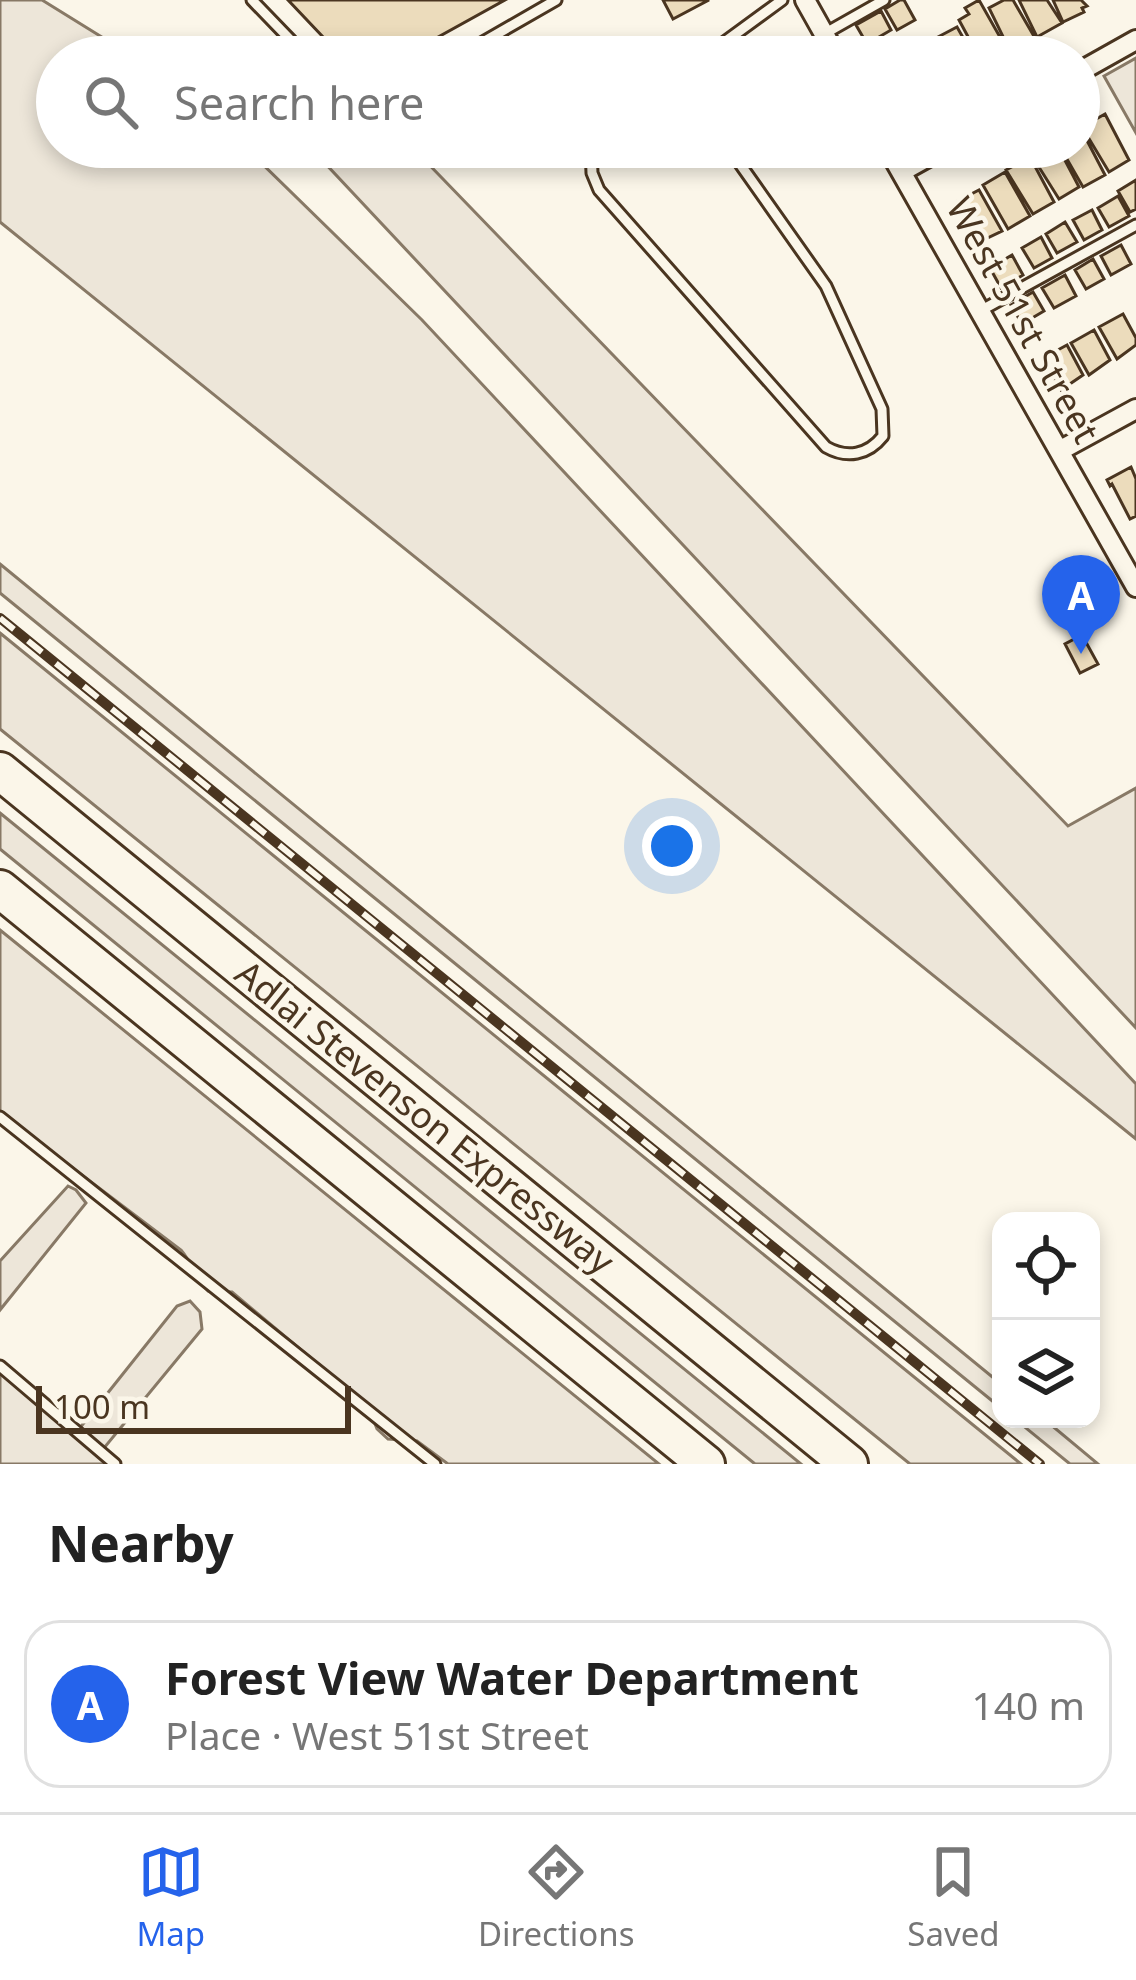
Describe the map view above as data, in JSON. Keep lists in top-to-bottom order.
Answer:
{
  "streets": {
    "highway": ["Adlai Stevenson Expressway"],
    "street": ["West 51st Street"]
  },
  "scale_bar": "100 m",
  "page": {
    "search": "Search here",
    "pins": "A",
    "scale": "100 m",
    "heading": "Nearby",
    "list": [
      {
        "mark": "A",
        "name": "Forest View Water Department",
        "note": "Place · West 51st Street",
        "value": "140 m"
      }
    ],
    "nav": ["Map", "Directions", "Saved"]
  }
}
